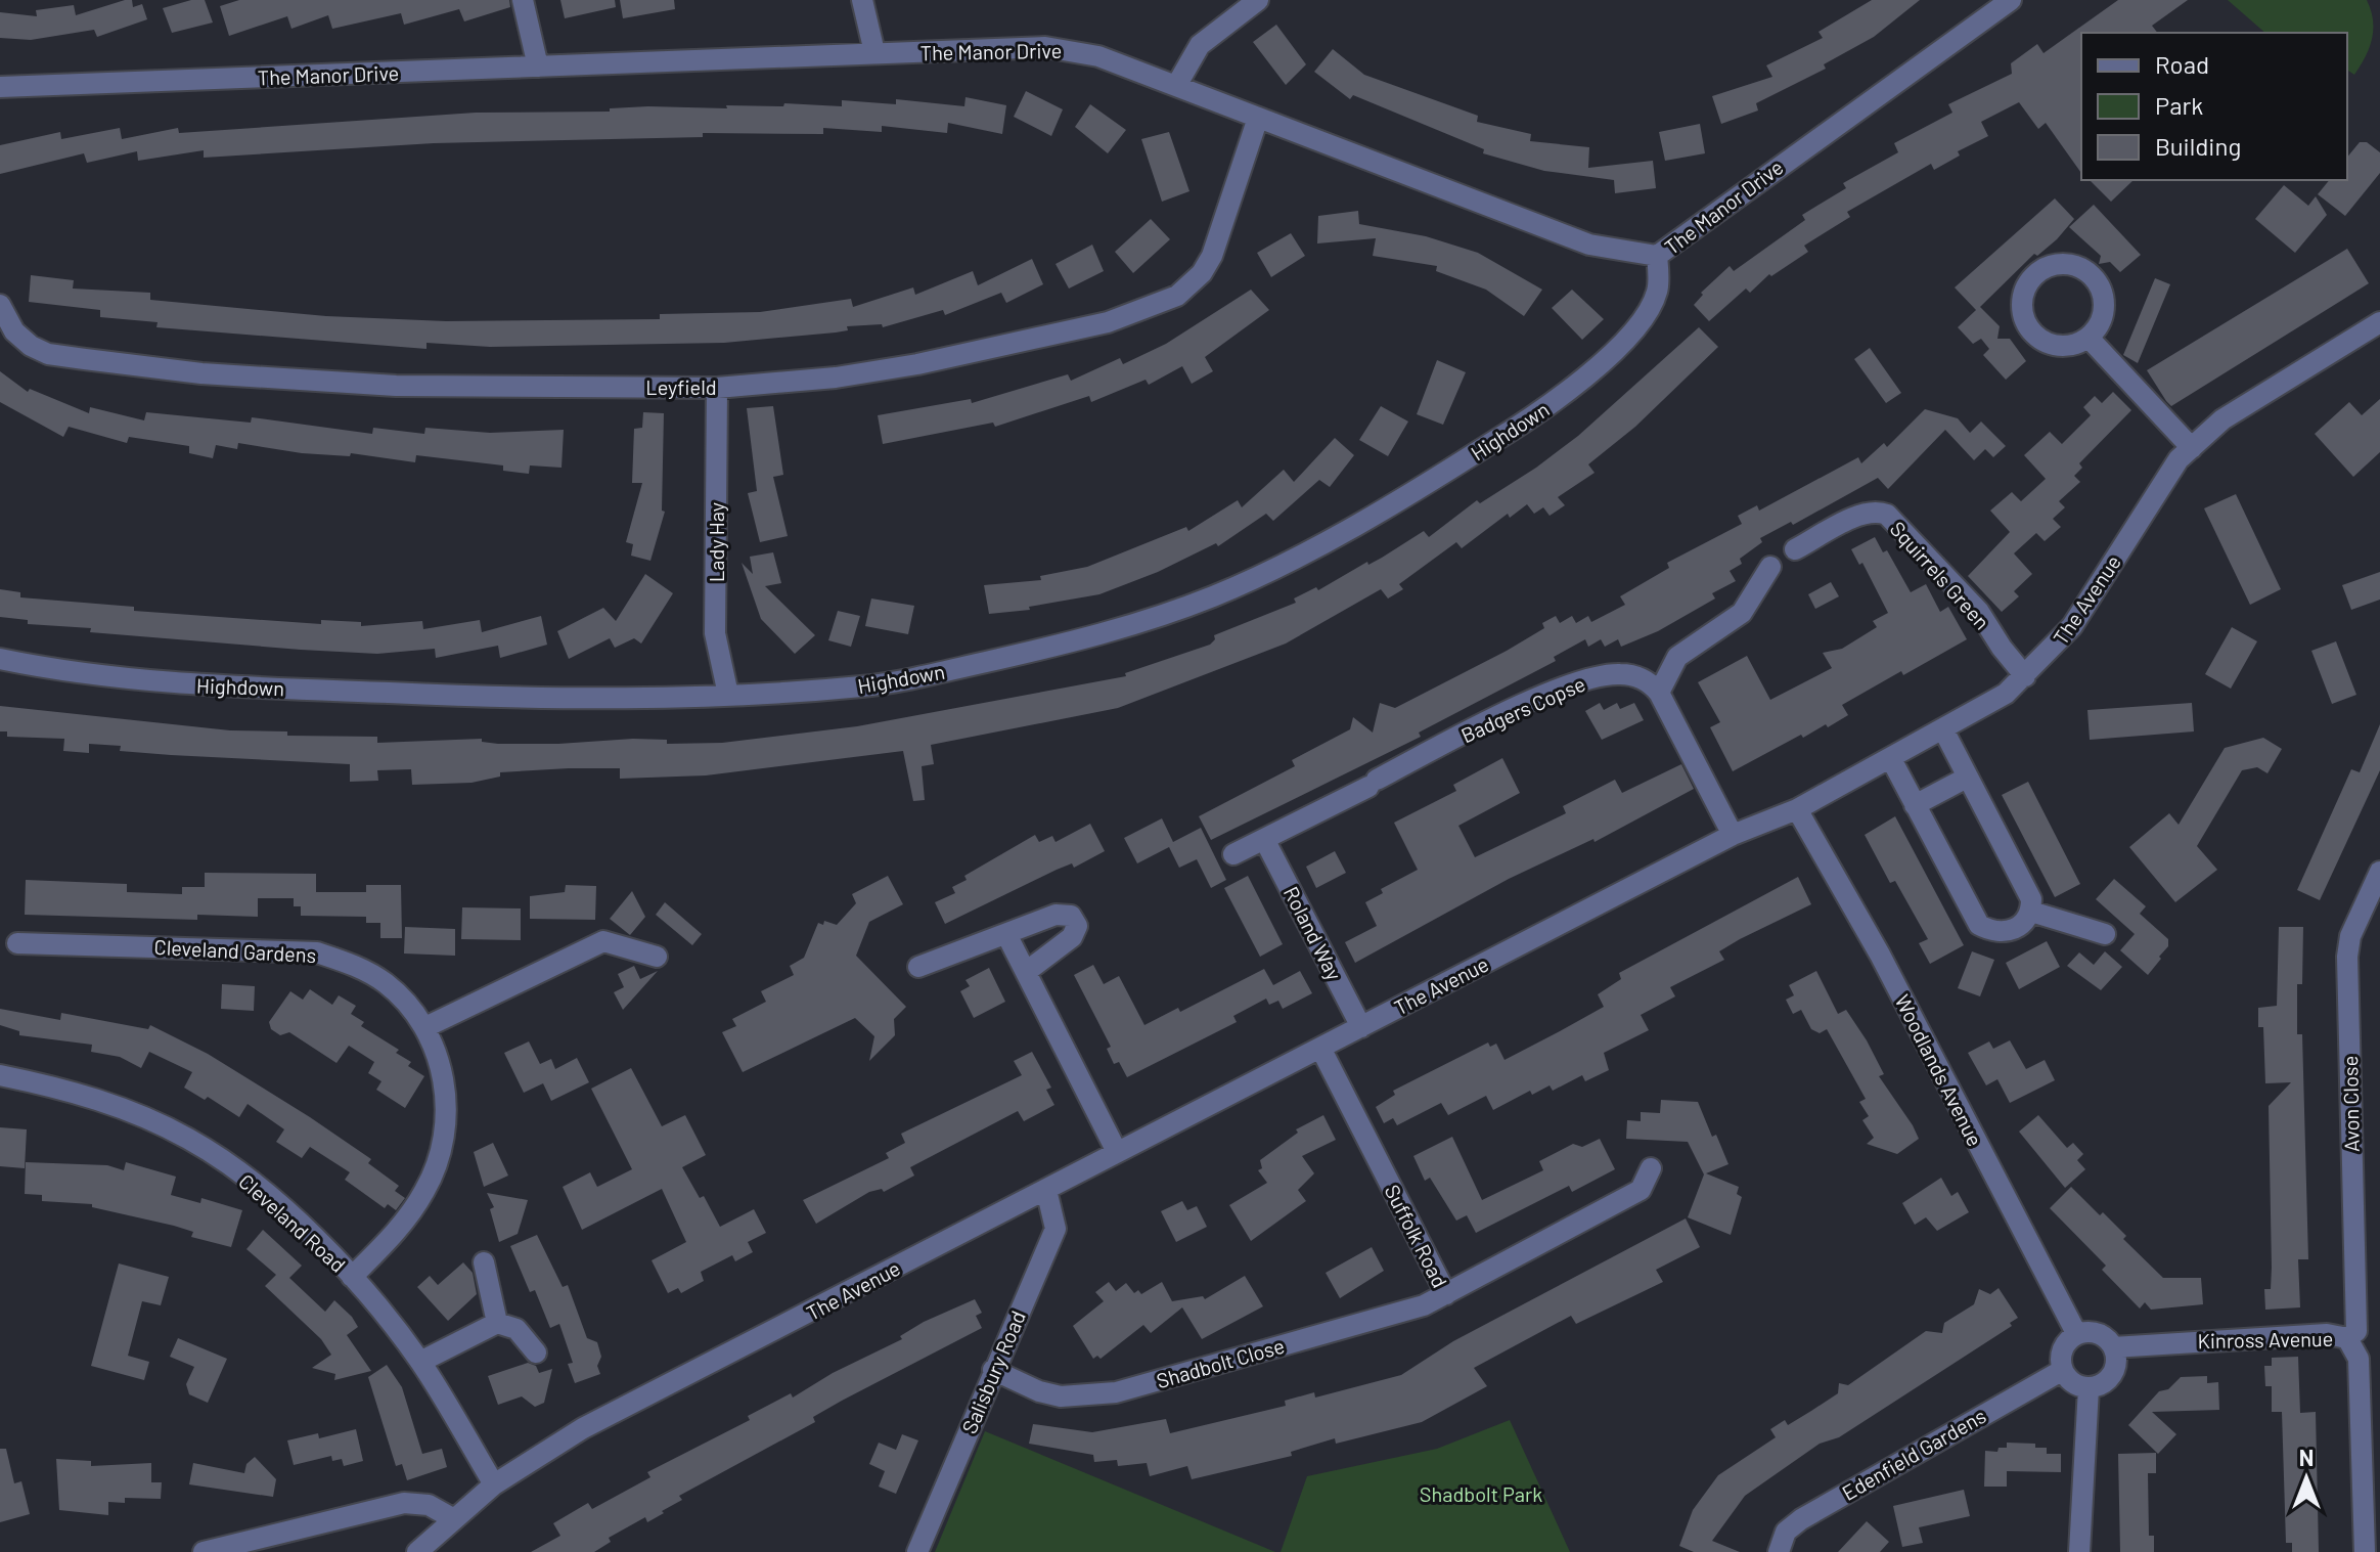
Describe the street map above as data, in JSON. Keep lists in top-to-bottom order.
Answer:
{
  "streets": {
    "street": [
      "The Manor Drive",
      "Leyfield",
      "Highdown",
      "Lady Hay",
      "Squirrels Green",
      "The Avenue",
      "Badgers Copse",
      "Roland Way",
      "Cleveland Gardens",
      "Woodlands Avenue",
      "Avon Close",
      "Cleveland Road",
      "Suffolk Road",
      "Kinross Avenue",
      "Shadbolt Close",
      "Salisbury Road",
      "Edenfield Gardens"
    ]
  },
  "crossings": [
    ["The Manor Drive", "Leyfield"],
    ["The Manor Drive", "Highdown"],
    ["Leyfield", "Lady Hay"],
    ["Highdown", "Lady Hay"],
    ["Squirrels Green", "The Avenue"],
    ["The Avenue", "Roland Way"],
    ["The Avenue", "Woodlands Avenue"],
    ["The Avenue", "Cleveland Road"],
    ["The Avenue", "Suffolk Road"],
    ["The Avenue", "Salisbury Road"],
    ["Badgers Copse", "Roland Way"],
    ["Cleveland Gardens", "Cleveland Road"],
    ["Woodlands Avenue", "Kinross Avenue"],
    ["Woodlands Avenue", "Edenfield Gardens"],
    ["Avon Close", "Kinross Avenue"],
    ["Suffolk Road", "Shadbolt Close"],
    ["Kinross Avenue", "Edenfield Gardens"],
    ["Shadbolt Close", "Salisbury Road"]
  ],
  "parks": ["Shadbolt Park"],
  "legend": ["Road", "Park", "Building"],
  "north": "top"
}
